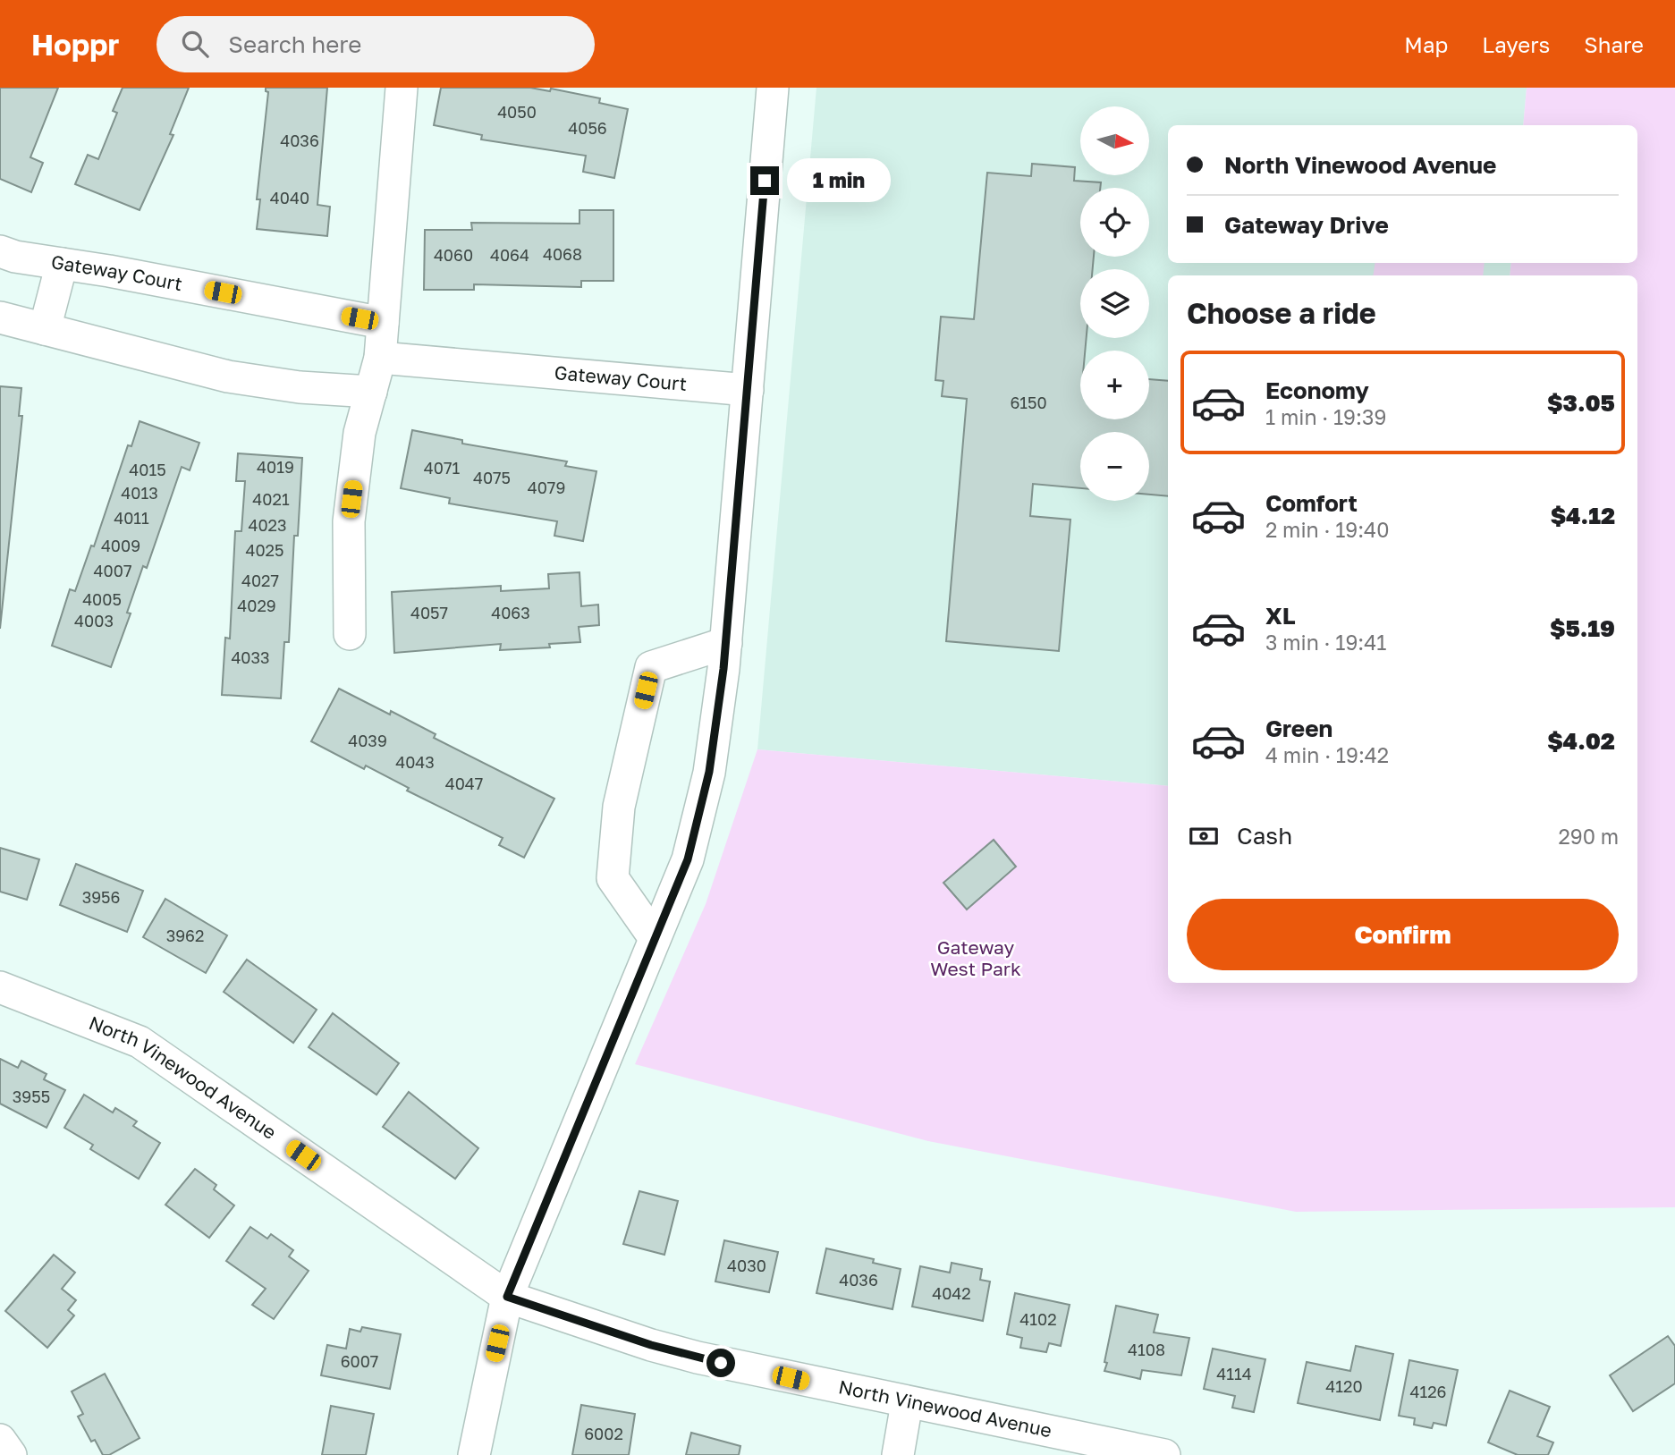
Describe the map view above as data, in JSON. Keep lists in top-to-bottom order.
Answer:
{
  "streets": {
    "street": ["Gateway Court", "North Vinewood Avenue"]
  },
  "parks": ["Gateway West Park"],
  "house_numbers": [
    "4050",
    "4056",
    "4036",
    "4040",
    "4068",
    "4060",
    "4064",
    "6150",
    "4019",
    "4071",
    "4015",
    "4075",
    "4079",
    "4013",
    "4021",
    "4011",
    "4023",
    "4009",
    "4025",
    "4007",
    "4027",
    "4005",
    "4029",
    "4057",
    "4063",
    "4003",
    "4033",
    "4039",
    "4043",
    "4047",
    "3956",
    "3962",
    "3955",
    "4030",
    "4036",
    "4042",
    "4102",
    "4108",
    "6007",
    "4114",
    "4120",
    "4126",
    "6002"
  ],
  "north": "right",
  "page": {
    "header": "Hoppr",
    "search": "Search here",
    "nav": ["Map", "Layers", "Share"],
    "map_buttons": ["+", "−"],
    "banner": ["North Vinewood Avenue", "Gateway Drive"],
    "bubble": "1 min",
    "heading": "Choose a ride",
    "list": [
      {
        "name": "Economy",
        "note": "1 min · 19:39",
        "value": "$3.05"
      },
      {
        "name": "Comfort",
        "note": "2 min · 19:40",
        "value": "$4.12"
      },
      {
        "name": "XL",
        "note": "3 min · 19:41",
        "value": "$5.19"
      },
      {
        "name": "Green",
        "note": "4 min · 19:42",
        "value": "$4.02"
      }
    ],
    "pay": ["Cash", "290 m"],
    "buttons": "Confirm"
  }
}
